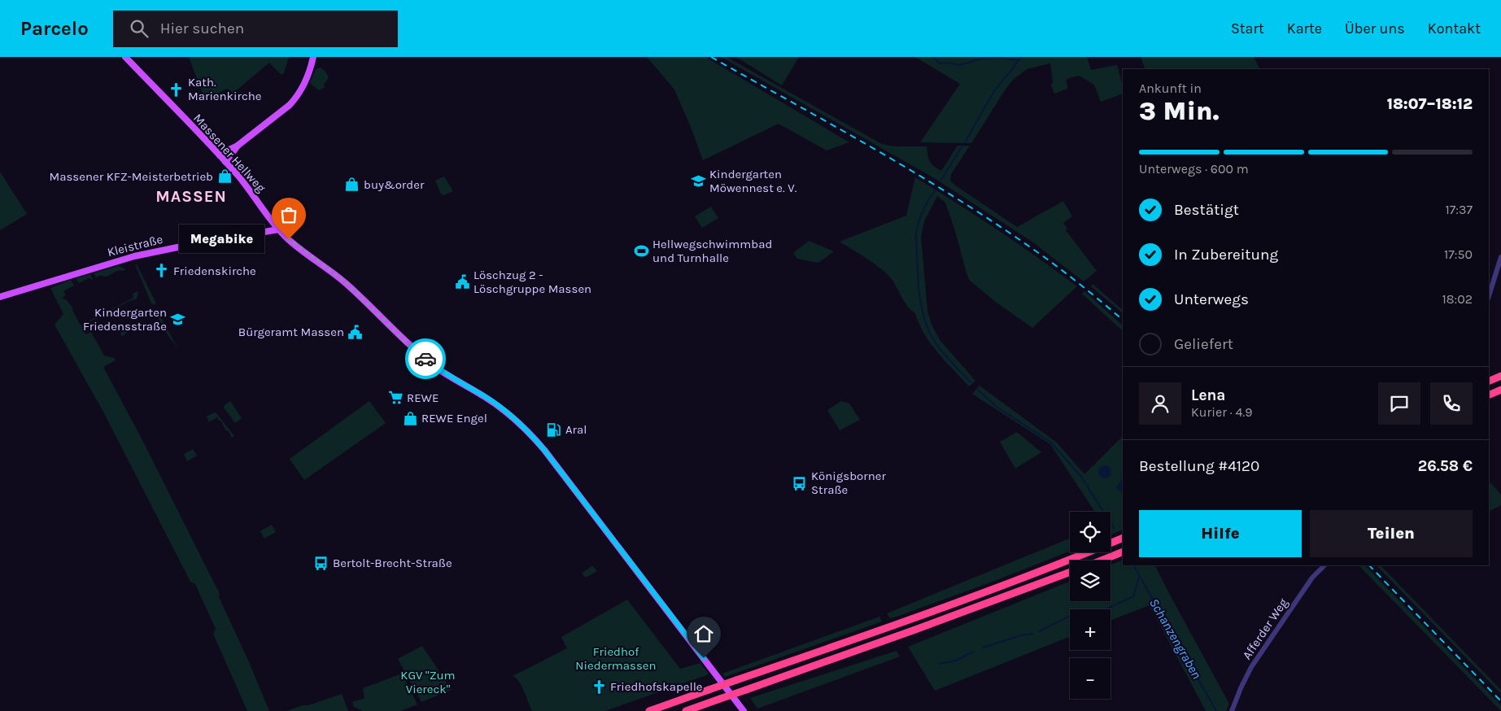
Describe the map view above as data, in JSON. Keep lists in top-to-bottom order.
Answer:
{
  "streets": {
    "main road": ["Massener Hellweg", "Kleistraße"],
    "street": ["Afferder Weg"]
  },
  "crossings": [
    ["Massener Hellweg", "Kleistraße"]
  ],
  "districts": ["MASSEN"],
  "water": ["Schanzengraben"],
  "parks": ["Friedhof Niedermassen", "KGV \"Zum Viereck\""],
  "places": {
    "church": ["Kath. Marienkirche", "Friedenskirche", "Friedhofskapelle"],
    "shop": ["Massener KFZ-Meisterbetrieb", "buy&order", "REWE Engel"],
    "school or university": ["Kindergarten Möwennest e. V.", "Kindergarten Friedensstraße"],
    "other": ["Megabike"],
    "sports": ["Hellwegschwimmbad und Turnhalle"],
    "public building": ["Löschzug 2 - Löschgruppe Massen", "Bürgeramt Massen"],
    "supermarket": ["REWE"],
    "fuel station": ["Aral"],
    "bus stop": ["Königsborner Straße", "Bertolt-Brecht-Straße"]
  },
  "page": {
    "header": "Parcelo",
    "search": "Hier suchen",
    "nav": [
      "Start",
      "Karte",
      "Über uns",
      "Kontakt"
    ],
    "heading": ["3 Min.", "Ankunft in", "18:07–18:12"],
    "panel": [
      "Lena",
      "Kurier · 4.9",
      "Bestellung #4120",
      "26.58 €"
    ],
    "bar": "Unterwegs · 600 m",
    "list": [
      ["Bestätigt", "17:37"],
      ["In Zubereitung", "17:50"],
      ["Unterwegs", "18:02"],
      "Geliefert"
    ],
    "bubble": "Megabike",
    "buttons": ["Hilfe", "Teilen"],
    "map_buttons": ["+", "−"]
  }
}
